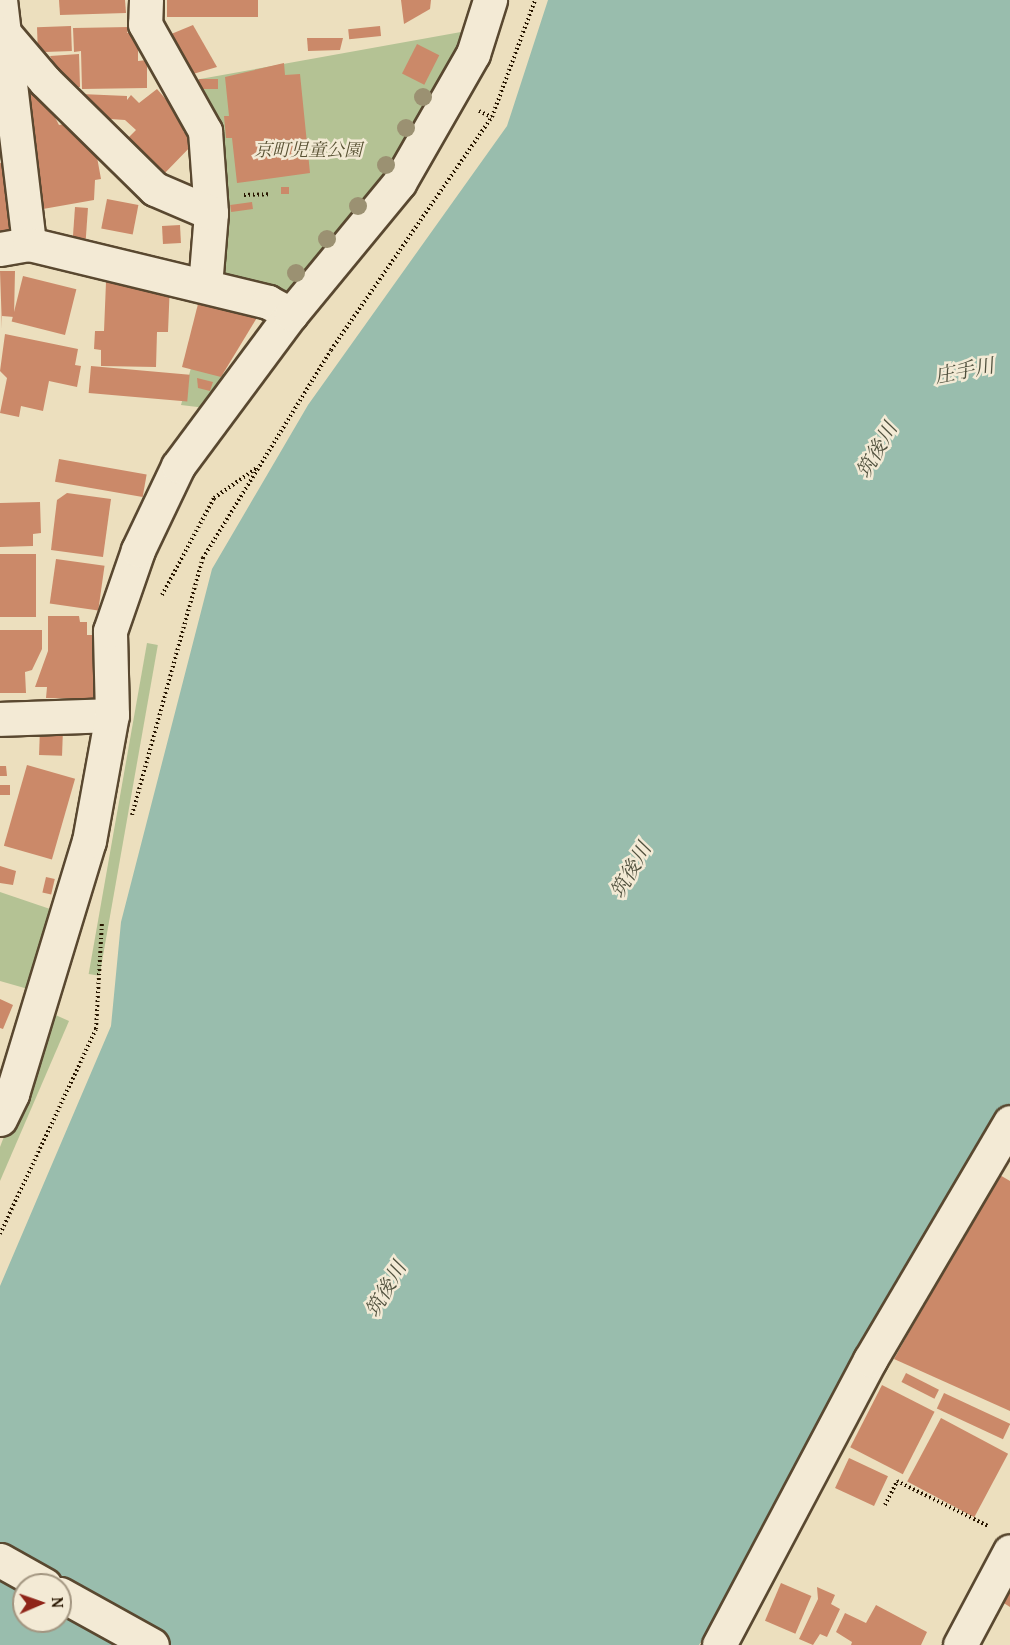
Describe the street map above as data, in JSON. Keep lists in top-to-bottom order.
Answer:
{
  "water": ["庄手川", "筑後川"],
  "parks": ["京町児童公園"],
  "north": "right"
}
